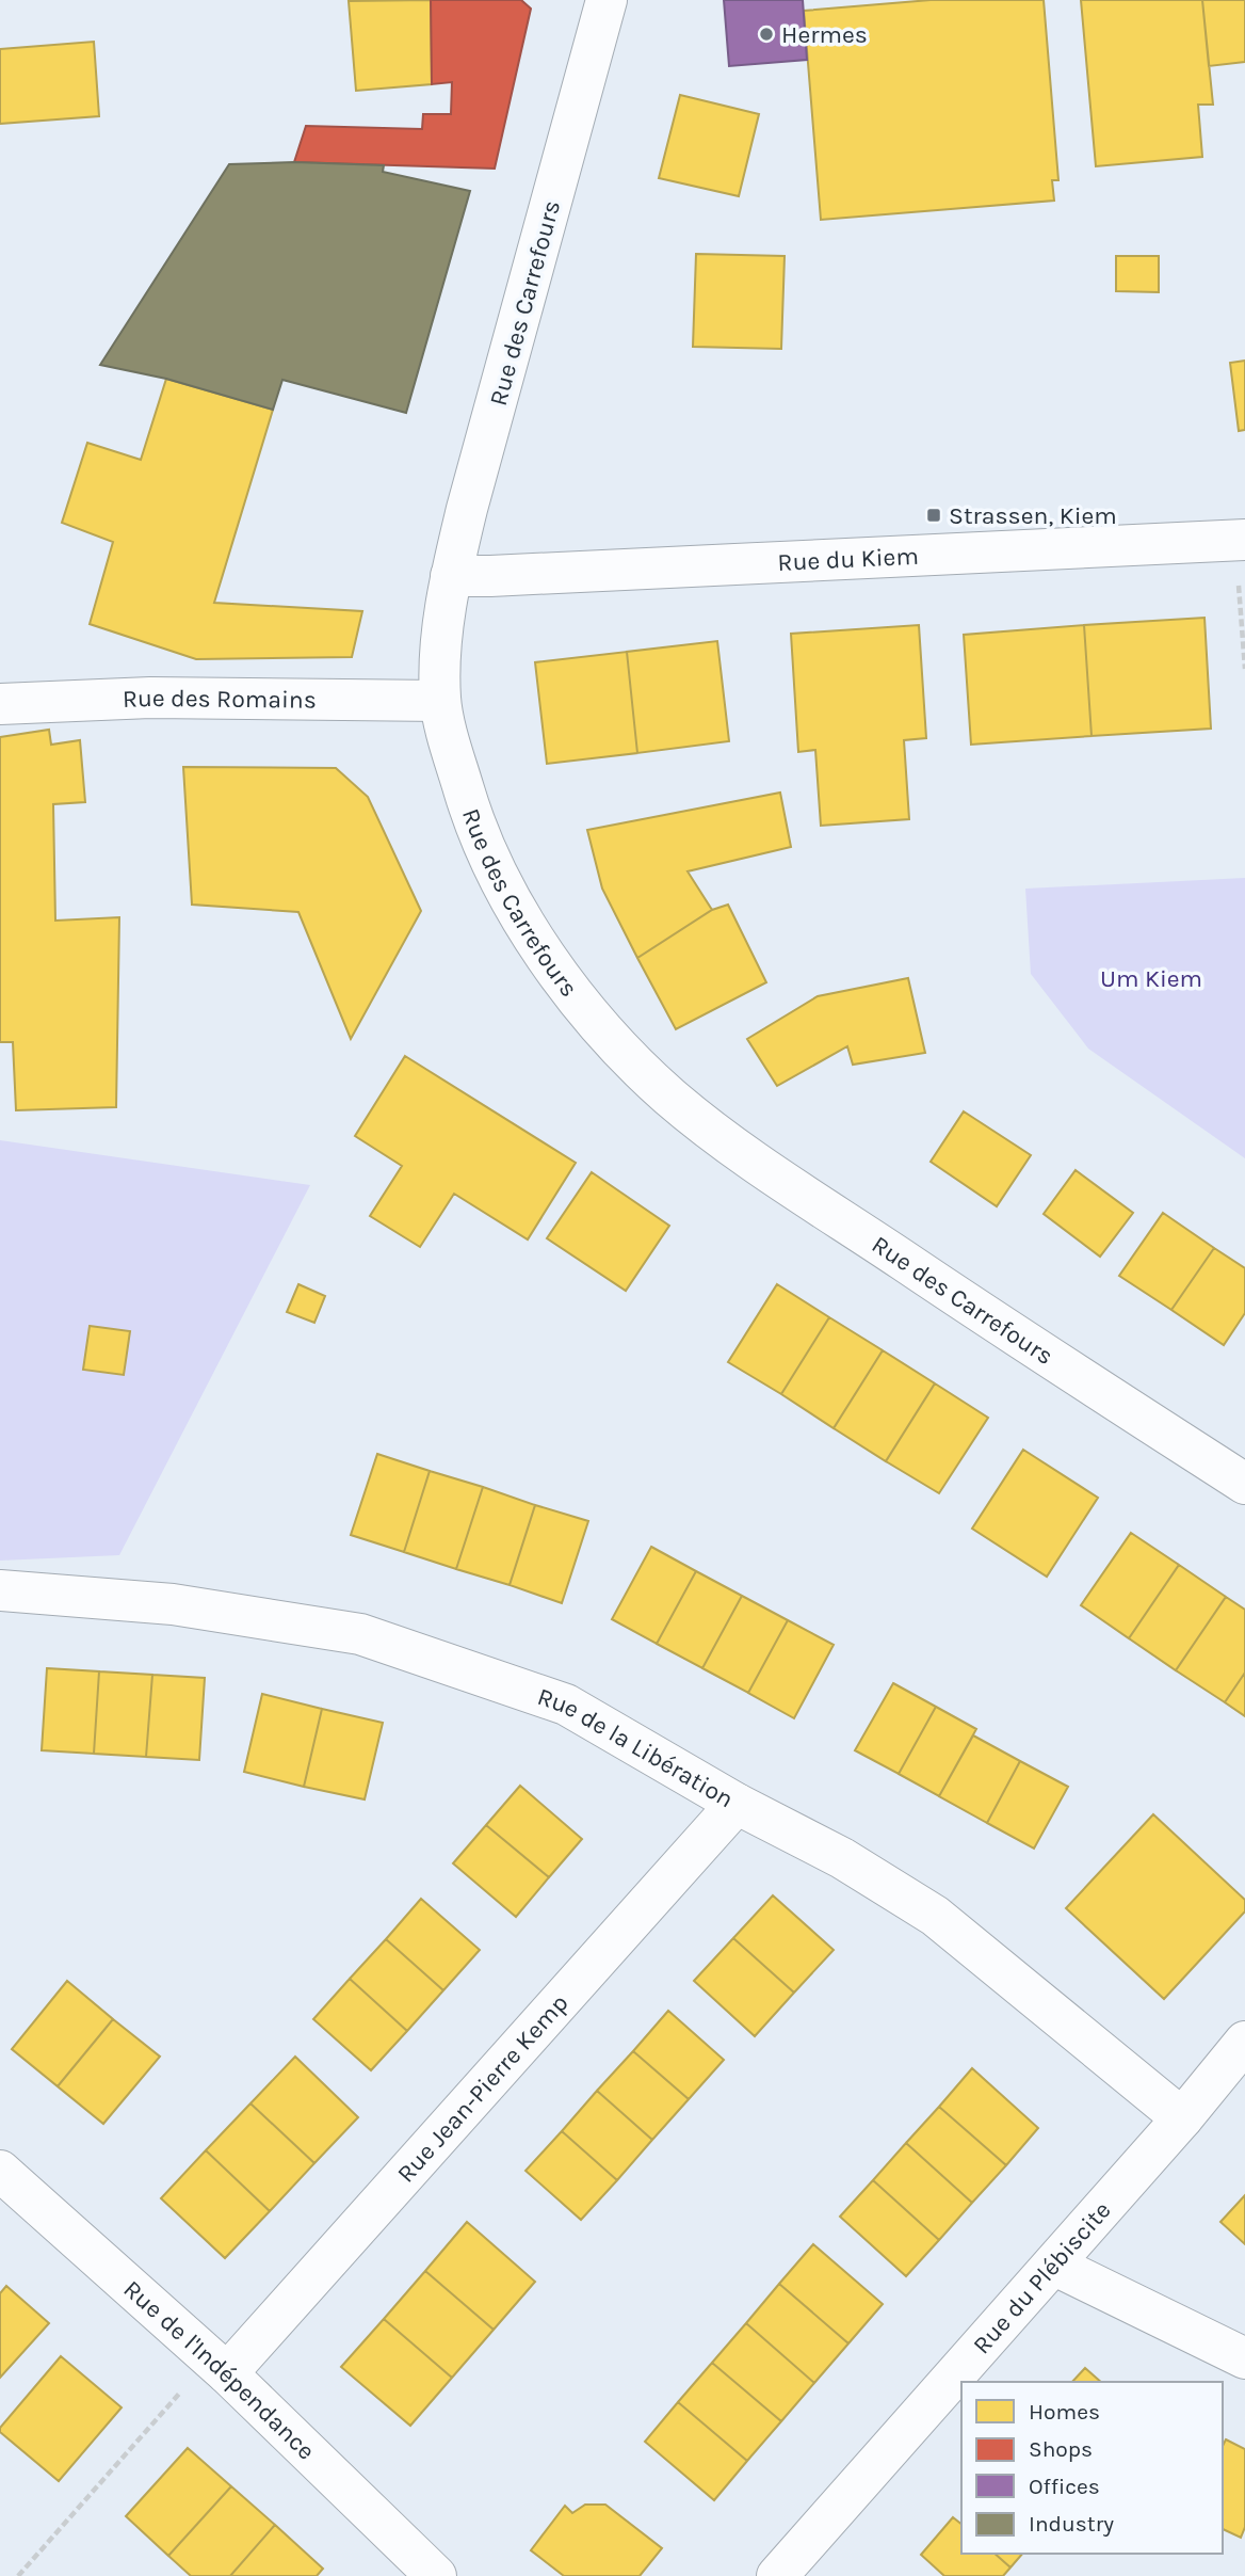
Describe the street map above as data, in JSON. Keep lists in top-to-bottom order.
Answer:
{
  "streets": {
    "street": [
      "Rue des Carrefours",
      "Rue du Kiem",
      "Rue des Romains",
      "Rue de la Libération",
      "Rue Jean-Pierre Kemp",
      "Rue du Plébiscite",
      "Rue de l'Indépendance"
    ]
  },
  "crossings": [
    ["Rue des Carrefours", "Rue du Kiem"],
    ["Rue des Carrefours", "Rue des Romains"],
    ["Rue de la Libération", "Rue Jean-Pierre Kemp"],
    ["Rue de la Libération", "Rue du Plébiscite"],
    ["Rue Jean-Pierre Kemp", "Rue de l'Indépendance"]
  ],
  "parks": ["Um Kiem"],
  "places": {
    "other": ["Hermes"],
    "transit": ["Strassen, Kiem"]
  },
  "legend": [
    "Homes",
    "Shops",
    "Offices",
    "Industry"
  ]
}
